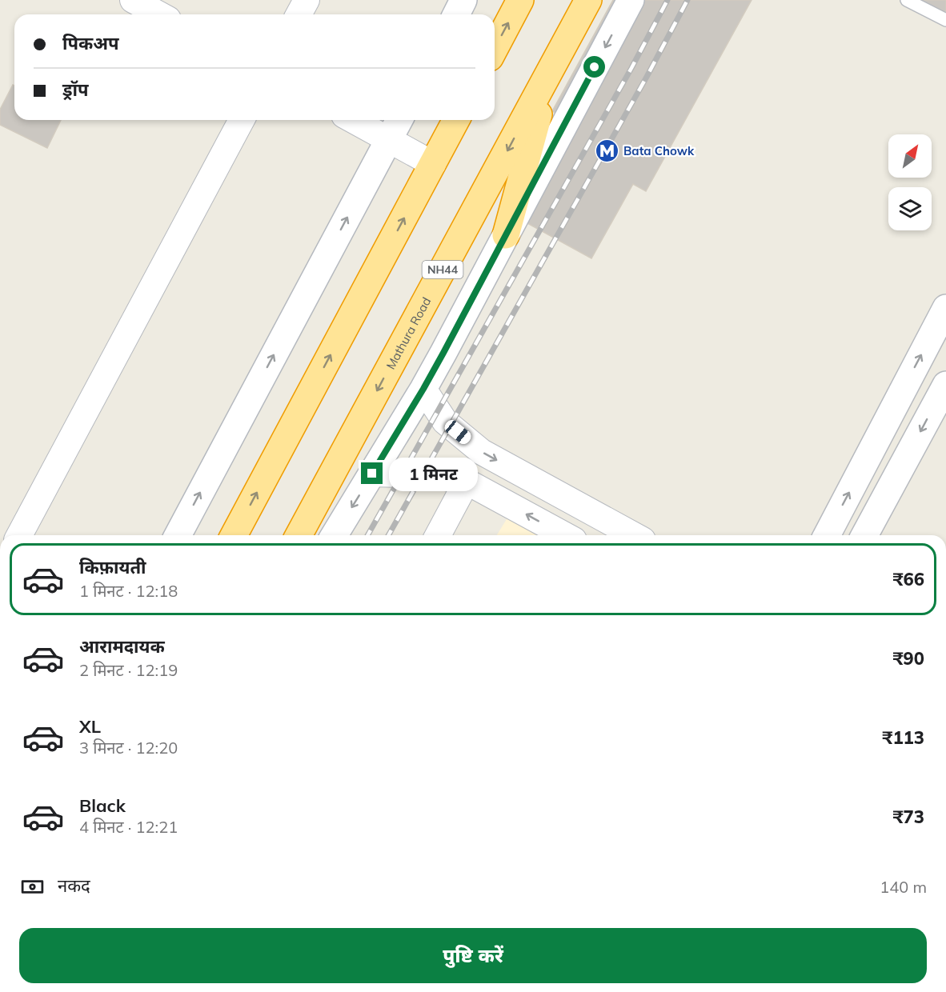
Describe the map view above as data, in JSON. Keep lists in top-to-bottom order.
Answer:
{
  "streets": {
    "highway": ["NH44", "Mathura Road"]
  },
  "places": {
    "metro station": ["Bata Chowk"]
  },
  "north": "top right",
  "page": {
    "banner": ["पिकअप", "ड्रॉप"],
    "bubble": "1 मिनट",
    "list": [
      {
        "name": "किफ़ायती",
        "note": "1 मिनट · 12:18",
        "value": "₹66"
      },
      {
        "name": "आरामदायक",
        "note": "2 मिनट · 12:19",
        "value": "₹90"
      },
      {
        "name": "XL",
        "note": "3 मिनट · 12:20",
        "value": "₹113"
      },
      {
        "name": "Black",
        "note": "4 मिनट · 12:21",
        "value": "₹73"
      }
    ],
    "pay": ["नकद", "140 m"],
    "buttons": "पुष्टि करें"
  }
}
